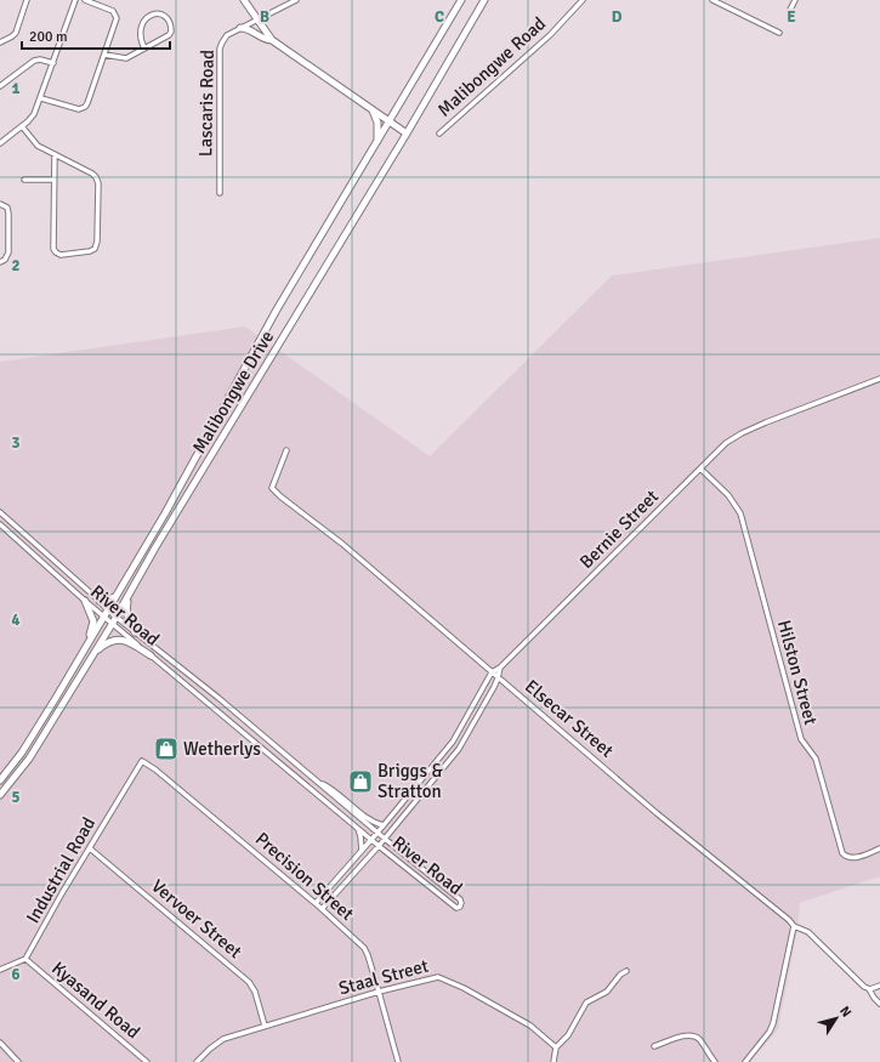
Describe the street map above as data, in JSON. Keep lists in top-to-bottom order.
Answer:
{
  "streets": {
    "main road": ["Malibongwe Drive"],
    "street": [
      "Malibongwe Road",
      "Lascaris Road",
      "Bernie Street",
      "River Road",
      "Hilston Street",
      "Elsecar Street",
      "Industrial Road",
      "Precision Street",
      "Vervoer Street",
      "Staal Street",
      "Kyasand Road"
    ]
  },
  "crossings": [
    ["Malibongwe Drive", "River Road"],
    ["Bernie Street", "Hilston Street"],
    ["Bernie Street", "Elsecar Street"],
    ["Industrial Road", "Precision Street"],
    ["Industrial Road", "Vervoer Street"],
    ["Industrial Road", "Kyasand Road"],
    ["Precision Street", "Staal Street"],
    ["Vervoer Street", "Staal Street"]
  ],
  "places": {
    "shop": ["Wetherlys", "Briggs & Stratton"]
  },
  "scale_bar": "200 m",
  "north": "top right",
  "grid": {
    "columns": [
      "B",
      "C",
      "D",
      "E"
    ],
    "rows": [
      "1",
      "2",
      "3",
      "4",
      "5",
      "6"
    ]
  }
}
